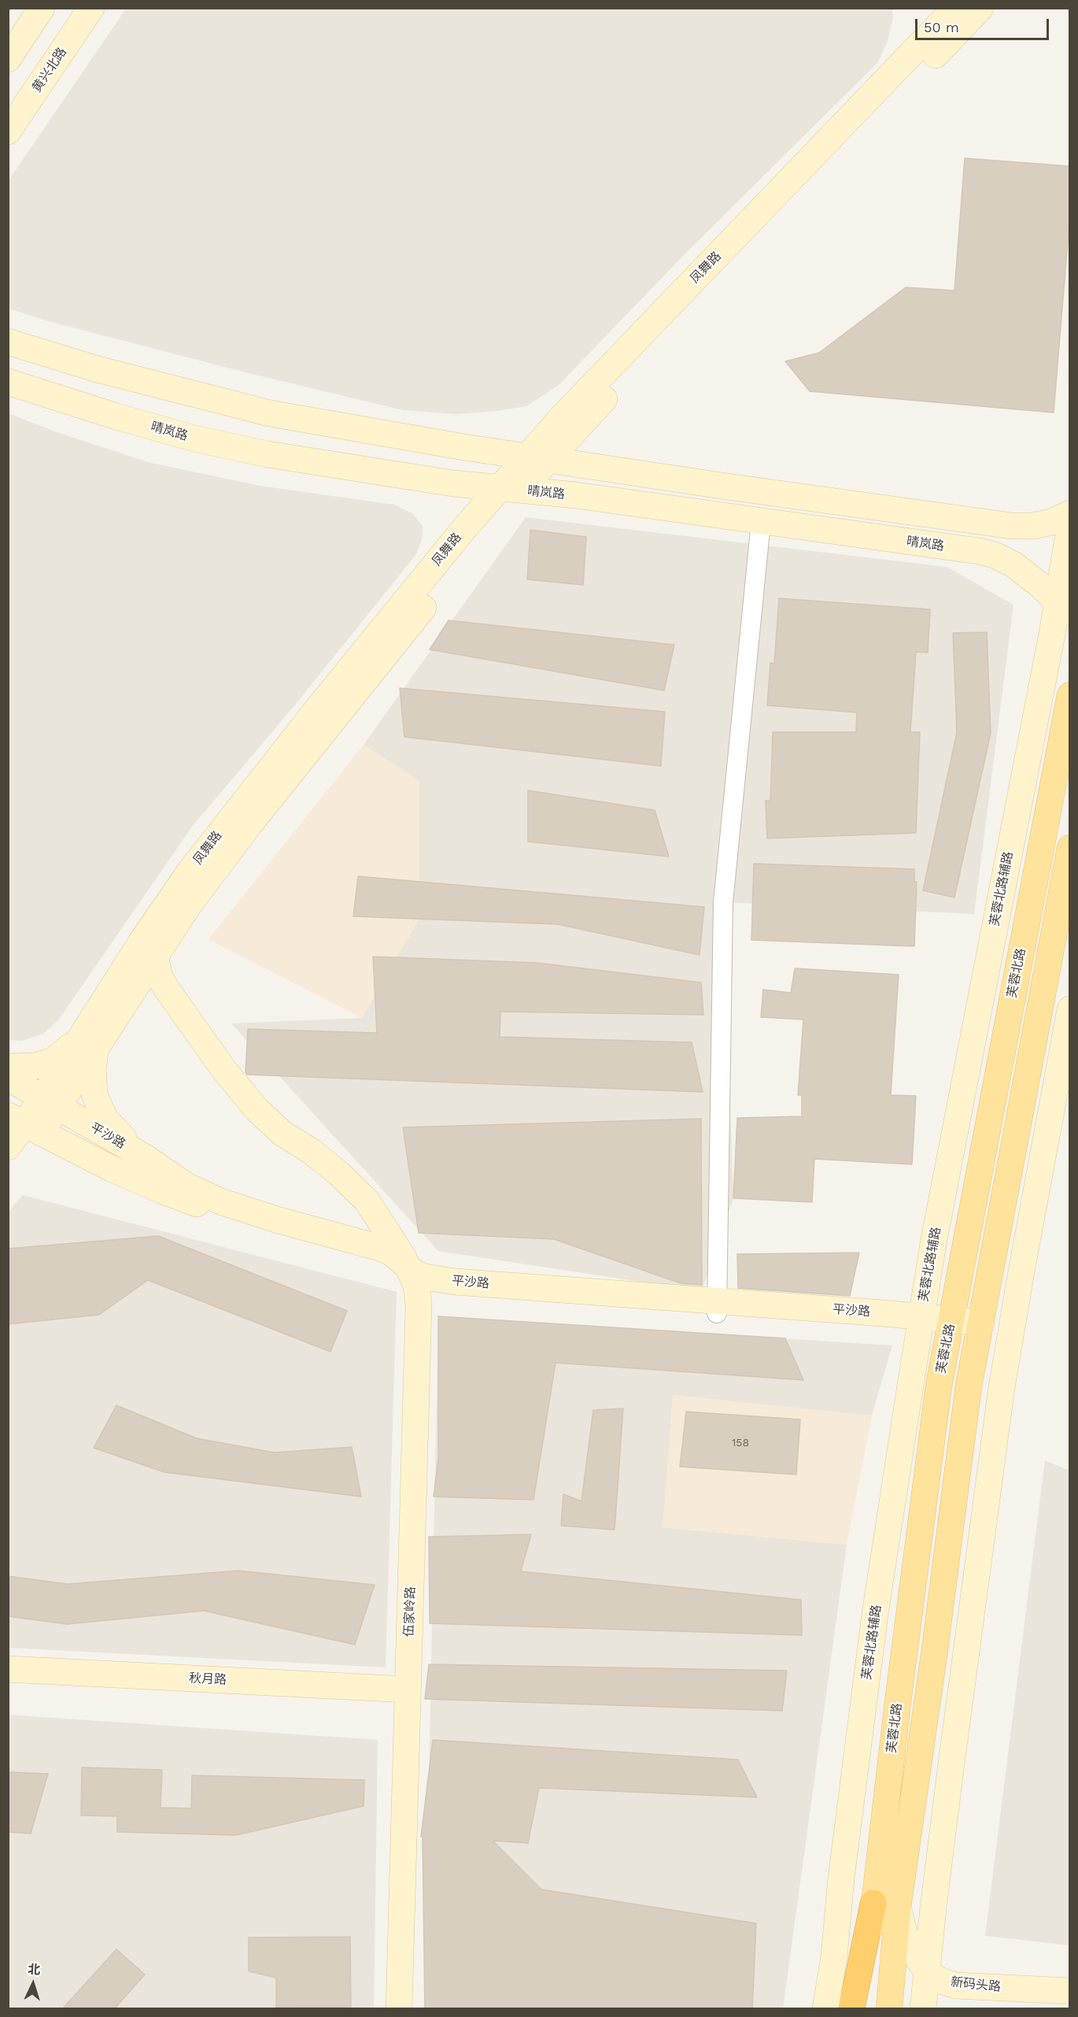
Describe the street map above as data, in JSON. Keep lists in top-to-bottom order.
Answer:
{
  "streets": {
    "main road": ["芙蓉北路"],
    "street": [
      "黄兴北路",
      "凤舞路",
      "晴岚路",
      "芙蓉北路辅路",
      "平沙路",
      "伍家岭路",
      "秋月路",
      "新码头路"
    ]
  },
  "crossings": [
    ["凤舞路", "晴岚路"],
    ["凤舞路", "平沙路"],
    ["凤舞路", "伍家岭路"],
    ["晴岚路", "芙蓉北路辅路"],
    ["芙蓉北路辅路", "平沙路"],
    ["芙蓉北路", "平沙路"],
    ["芙蓉北路", "新码头路"],
    ["平沙路", "伍家岭路"],
    ["伍家岭路", "秋月路"]
  ],
  "house_numbers": ["158"],
  "scale_bar": "50 m",
  "north": "top"
}
